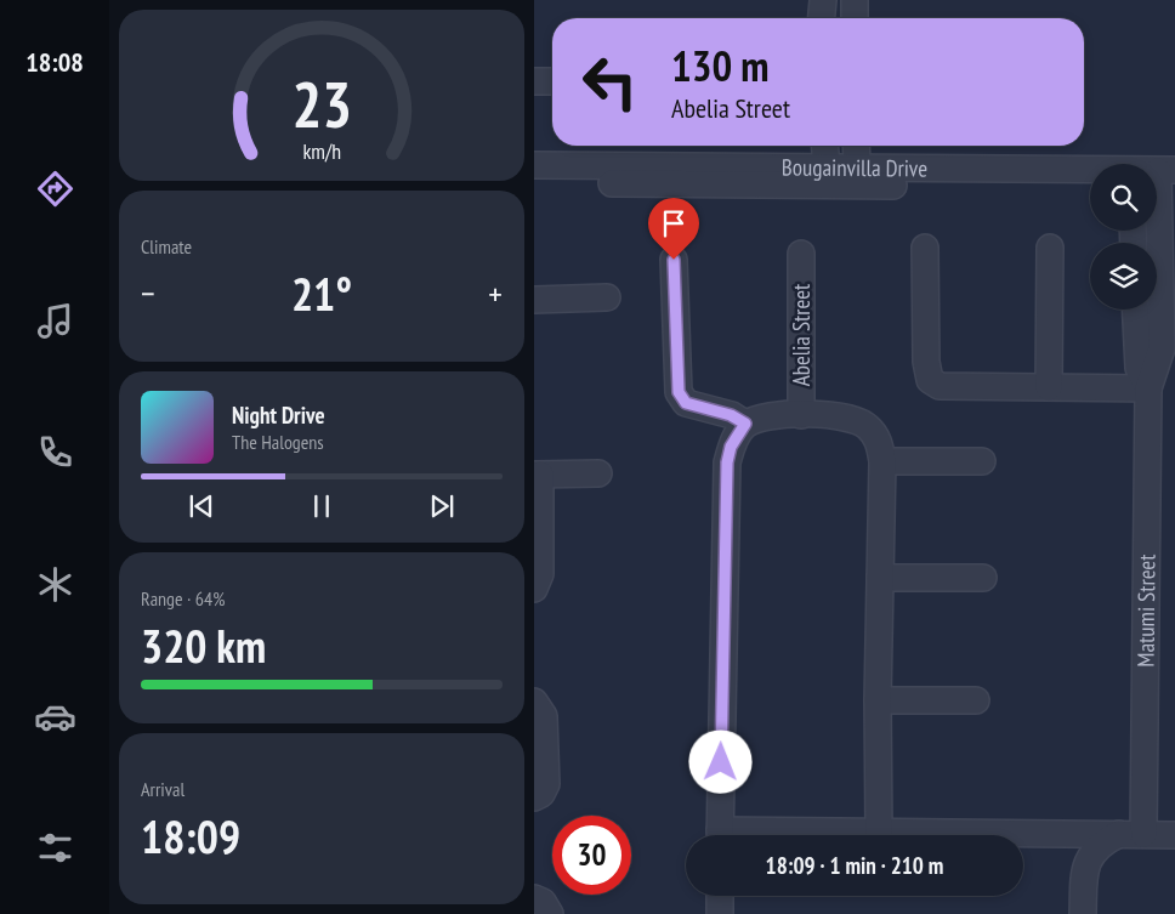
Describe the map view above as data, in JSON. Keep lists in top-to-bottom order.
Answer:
{
  "streets": {
    "street": ["Bougainvilla Drive", "Abelia Street", "Matumi Street"]
  },
  "page": {
    "tabs": "18:08",
    "turn": ["130 m", "Abelia Street"],
    "tile": [
      "Climate",
      ["Range · 64%", "320 km"],
      ["Arrival", "18:09"]
    ],
    "heat": ["−", "21°", "+"],
    "song": ["Night Drive", "The Halogens"],
    "limit": "30",
    "trip": "18:09 · 1 min · 210 m",
    "gauge": ["23", "km/h"]
  }
}
